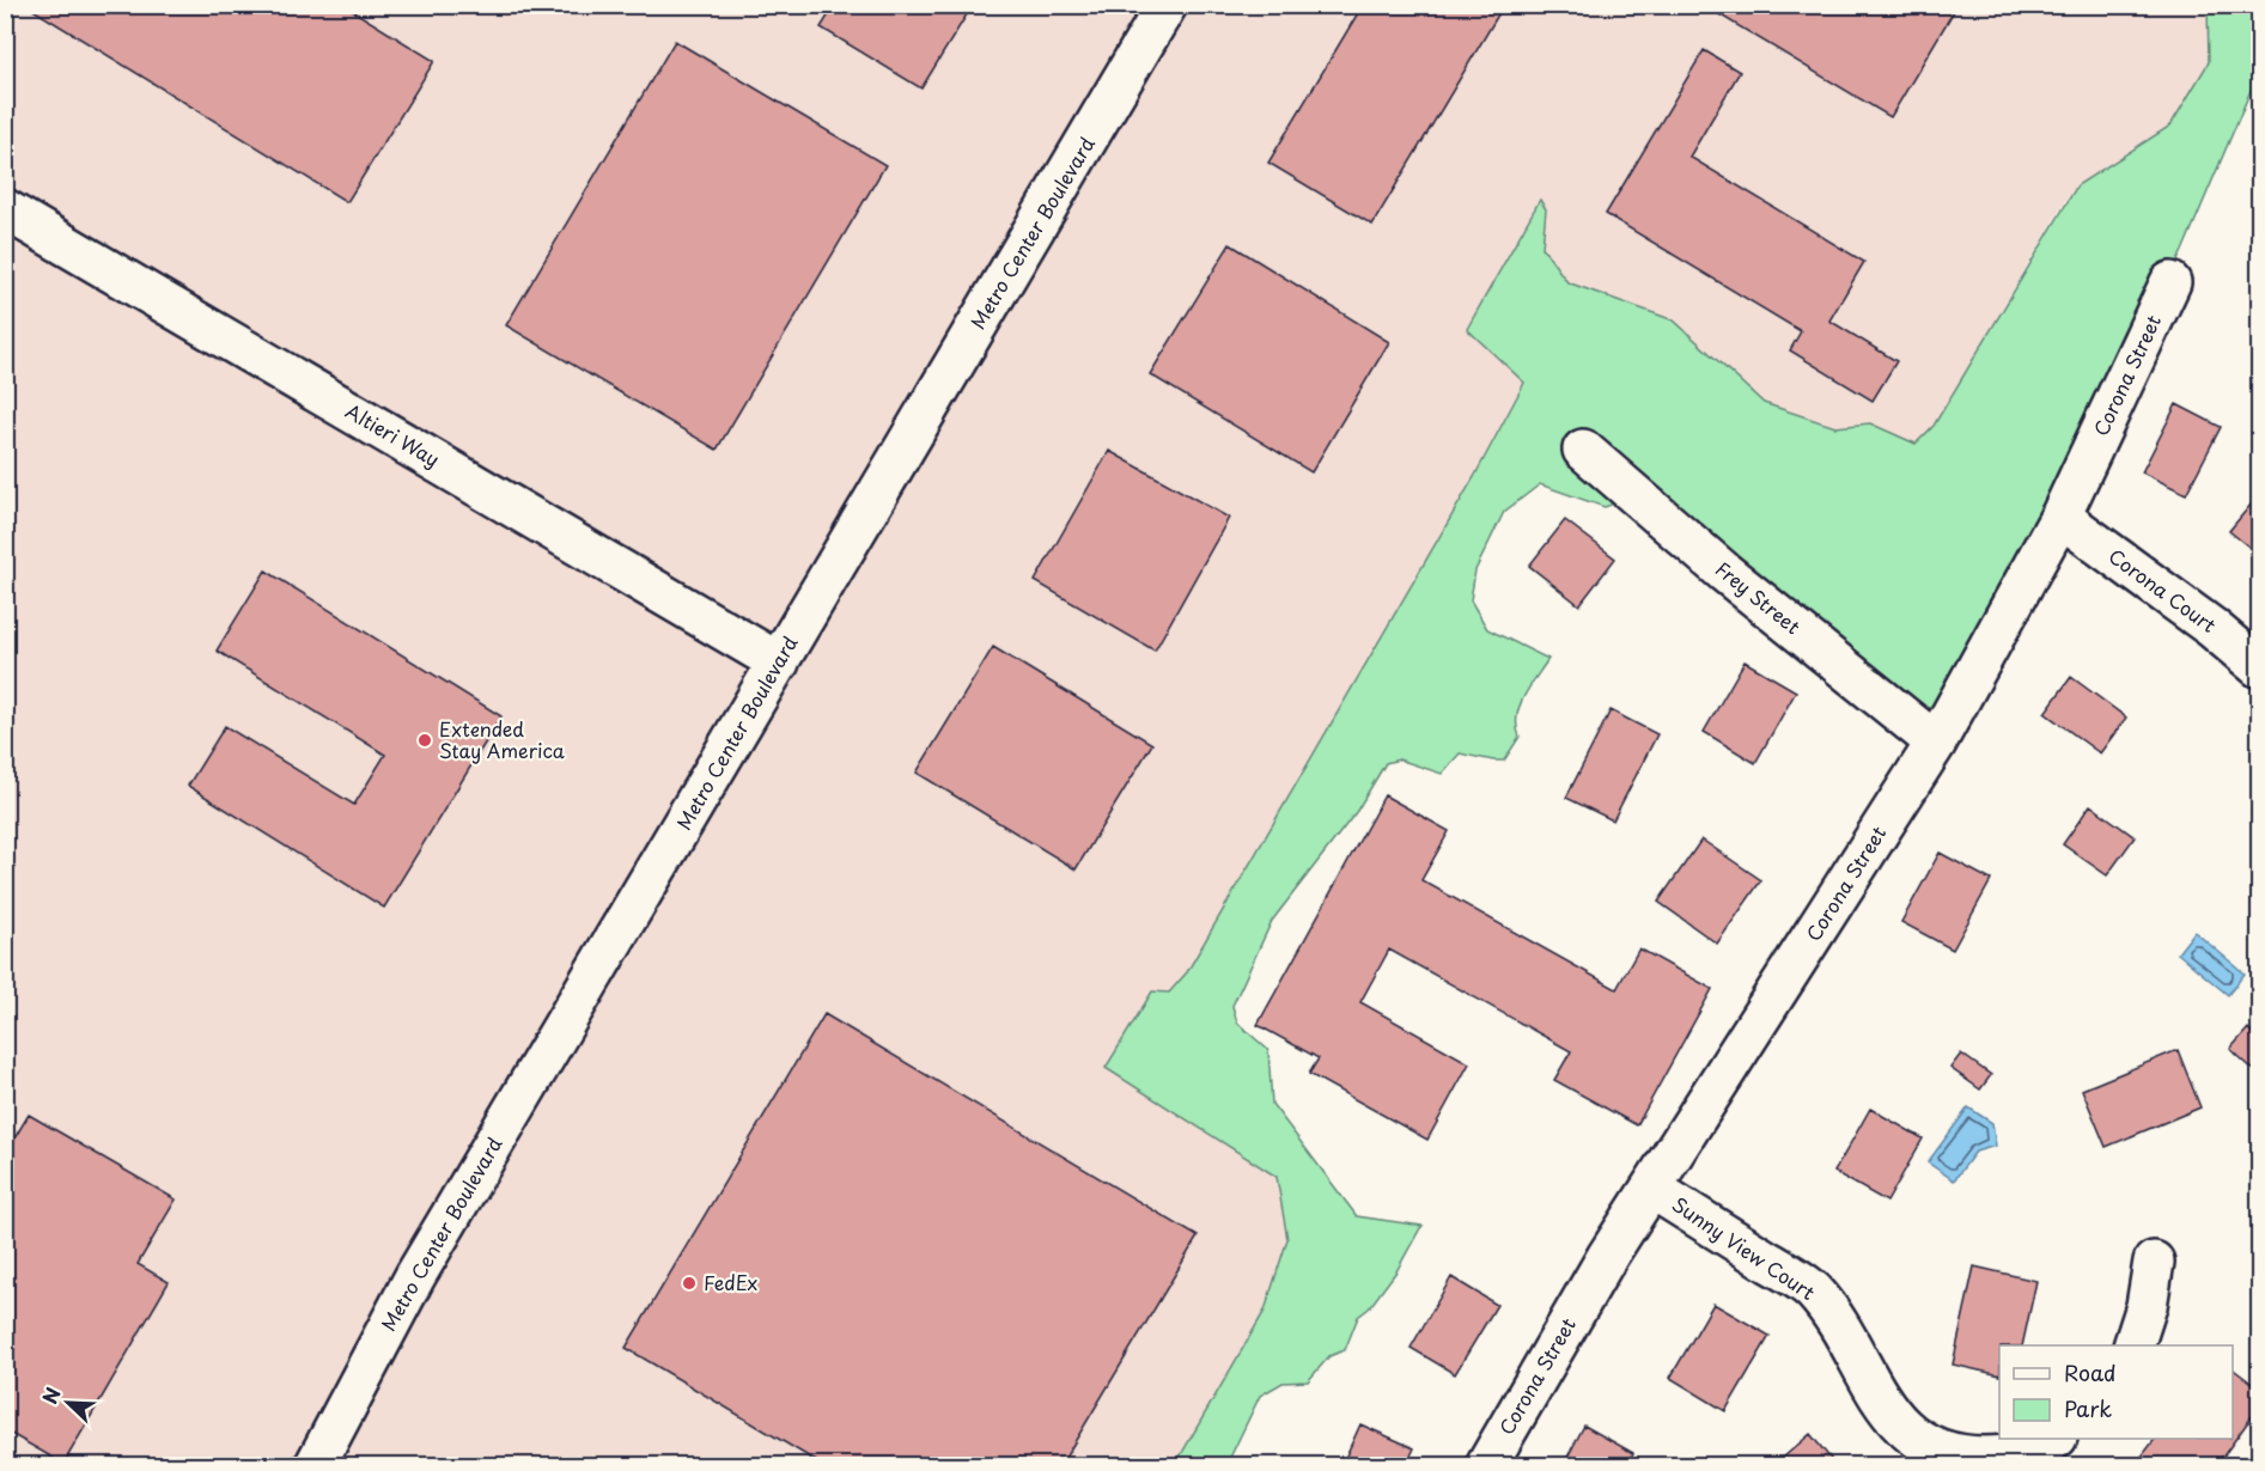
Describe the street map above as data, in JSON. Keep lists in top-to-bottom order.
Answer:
{
  "streets": {
    "street": [
      "Metro Center Boulevard",
      "Corona Street",
      "Altieri Way",
      "Corona Court",
      "Frey Street",
      "Sunny View Court"
    ]
  },
  "crossings": [
    ["Metro Center Boulevard", "Altieri Way"],
    ["Corona Street", "Corona Court"],
    ["Corona Street", "Frey Street"],
    ["Corona Street", "Sunny View Court"]
  ],
  "places": ["Extended Stay America", "FedEx"],
  "legend": ["Road", "Park"],
  "north": "top left"
}
